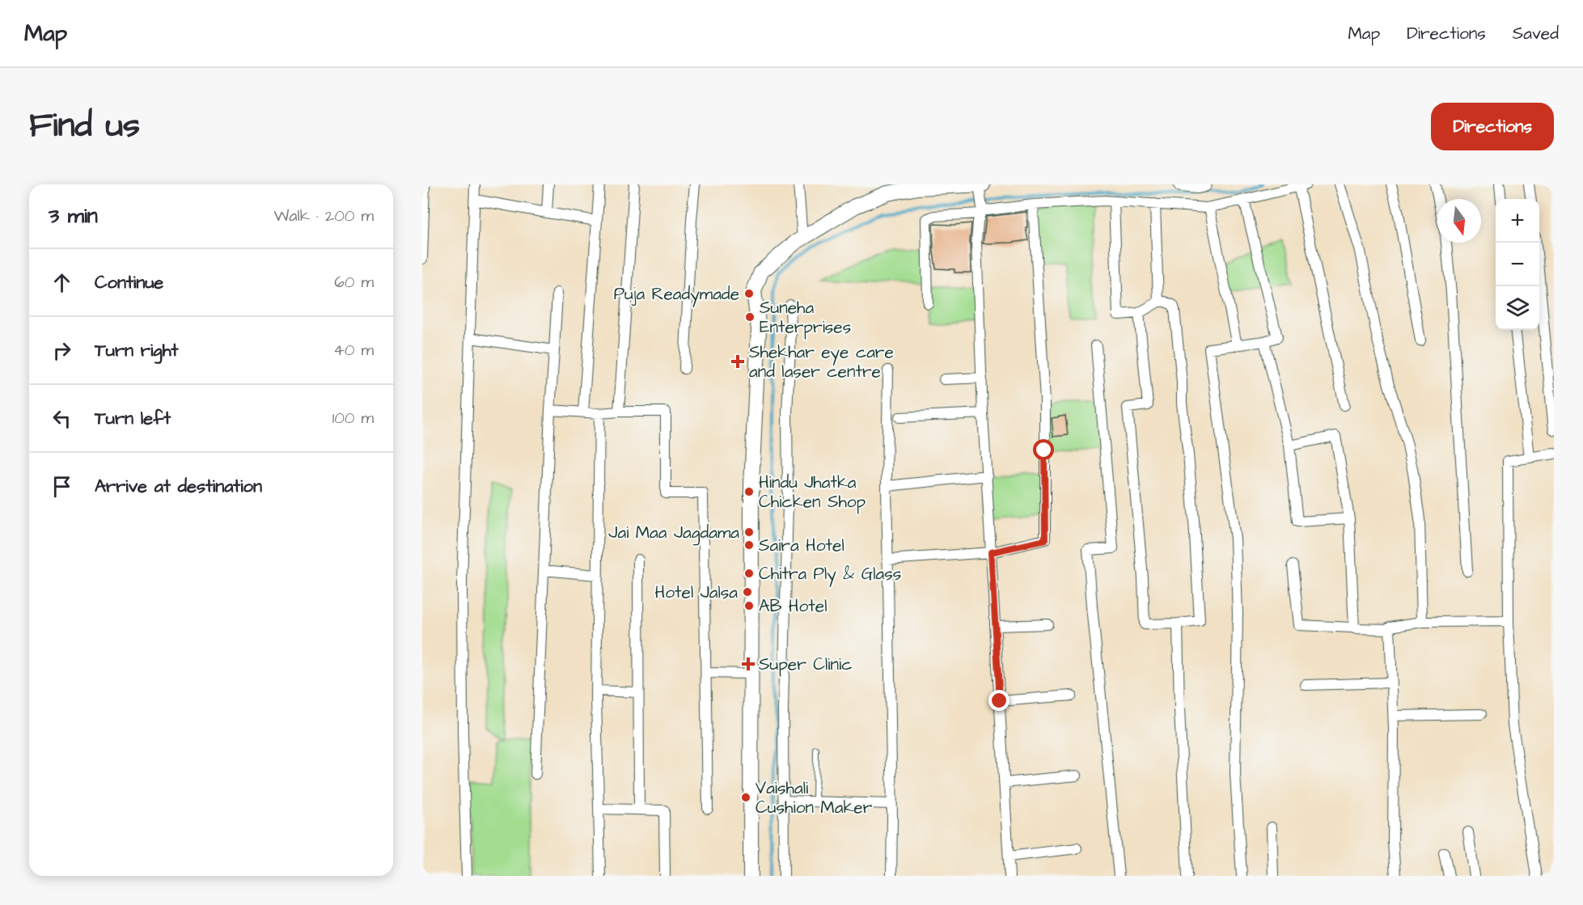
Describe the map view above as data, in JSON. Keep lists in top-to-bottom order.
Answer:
{
  "places": {
    "other": [
      "Puja Readymade",
      "Suneha Enterprises",
      "Hindu Jhatka Chicken Shop",
      "Jai Maa Jagdama",
      "Saira Hotel",
      "Chitra Ply & Glass",
      "Hotel Jalsa",
      "AB Hotel",
      "Vaishali Cushion Maker"
    ],
    "health": ["Shekhar eye care and laser centre", "Super Clinic"]
  },
  "north": "bottom",
  "page": {
    "header": "Map",
    "nav": ["Map", "Directions", "Saved"],
    "title": "Find us",
    "buttons": "Directions",
    "heading": ["3 min", "Walk · 200 m"],
    "map_buttons": ["+", "−"],
    "list": [
      ["Continue", "60 m"],
      ["Turn right", "40 m"],
      ["Turn left", "100 m"],
      "Arrive at destination"
    ]
  }
}
